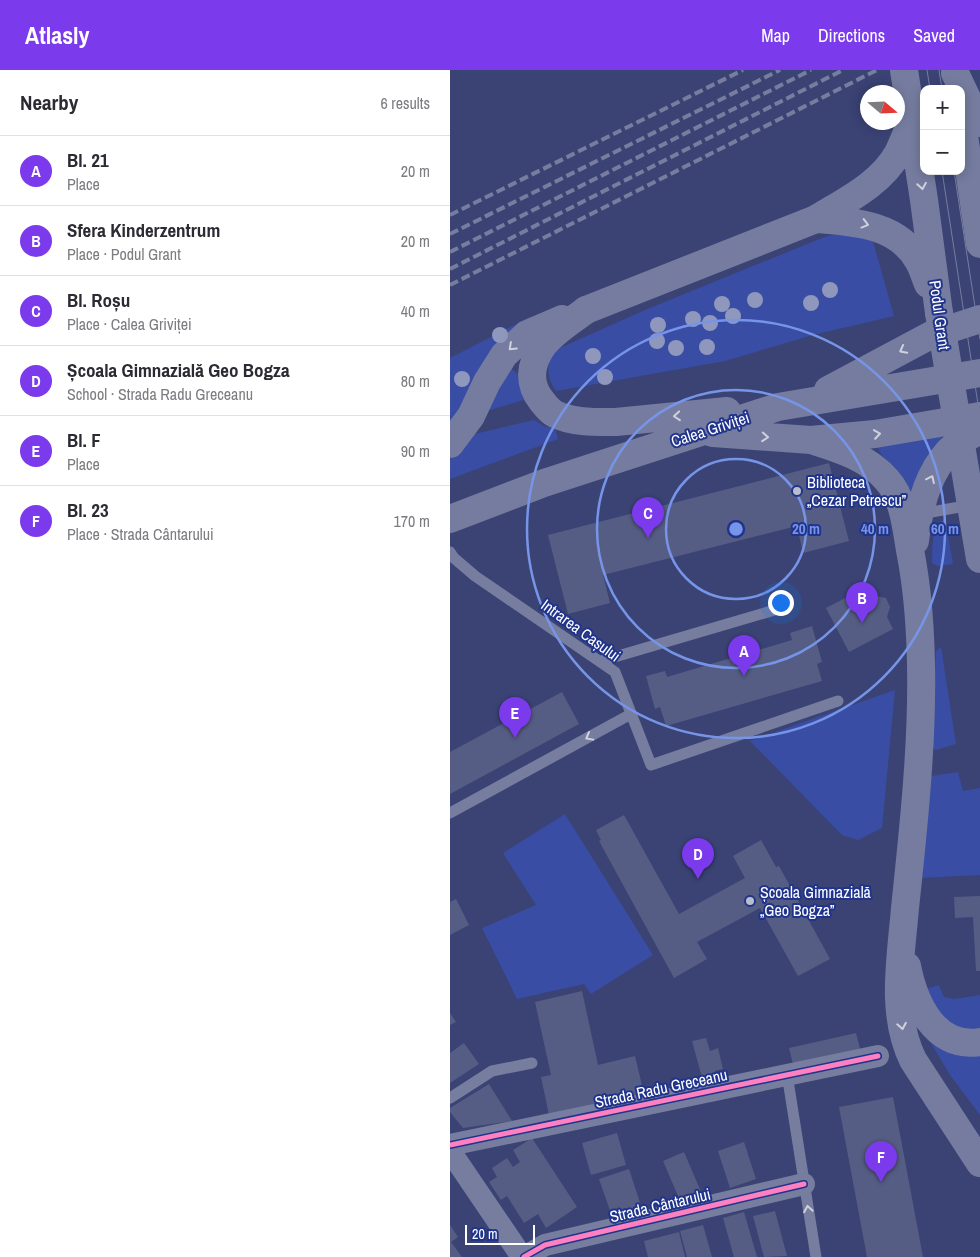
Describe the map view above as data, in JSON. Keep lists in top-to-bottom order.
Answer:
{
  "streets": {
    "main road": ["Podul Grant", "Calea Griviței"],
    "street": ["Strada Radu Greceanu", "Strada Cântarului"],
    "lane": ["Intrarea Cașului"]
  },
  "places": ["Biblioteca „Cezar Petrescu”", "Școala Gimnazială „Geo Bogza”"],
  "scale_bar": "20 m",
  "north": "right",
  "page": {
    "header": "Atlasly",
    "nav": ["Map", "Directions", "Saved"],
    "heading": ["Nearby", "6 results"],
    "map_buttons": ["+", "−"],
    "list": [
      {
        "mark": "A",
        "name": "Bl. 21",
        "note": "Place",
        "value": "20 m"
      },
      {
        "mark": "B",
        "name": "Sfera Kinderzentrum",
        "note": "Place · Podul Grant",
        "value": "20 m"
      },
      {
        "mark": "C",
        "name": "Bl. Roșu",
        "note": "Place · Calea Griviței",
        "value": "40 m"
      },
      {
        "mark": "D",
        "name": "Școala Gimnazială Geo Bogza",
        "note": "School · Strada Radu Greceanu",
        "value": "80 m"
      },
      {
        "mark": "E",
        "name": "Bl. F",
        "note": "Place",
        "value": "90 m"
      },
      {
        "mark": "F",
        "name": "Bl. 23",
        "note": "Place · Strada Cântarului",
        "value": "170 m"
      }
    ],
    "pins": [
      "C",
      "B",
      "A",
      "E",
      "D",
      "F"
    ],
    "scale": "20 m"
  },
  "rings": ["20 m", "40 m", "60 m"]
}
